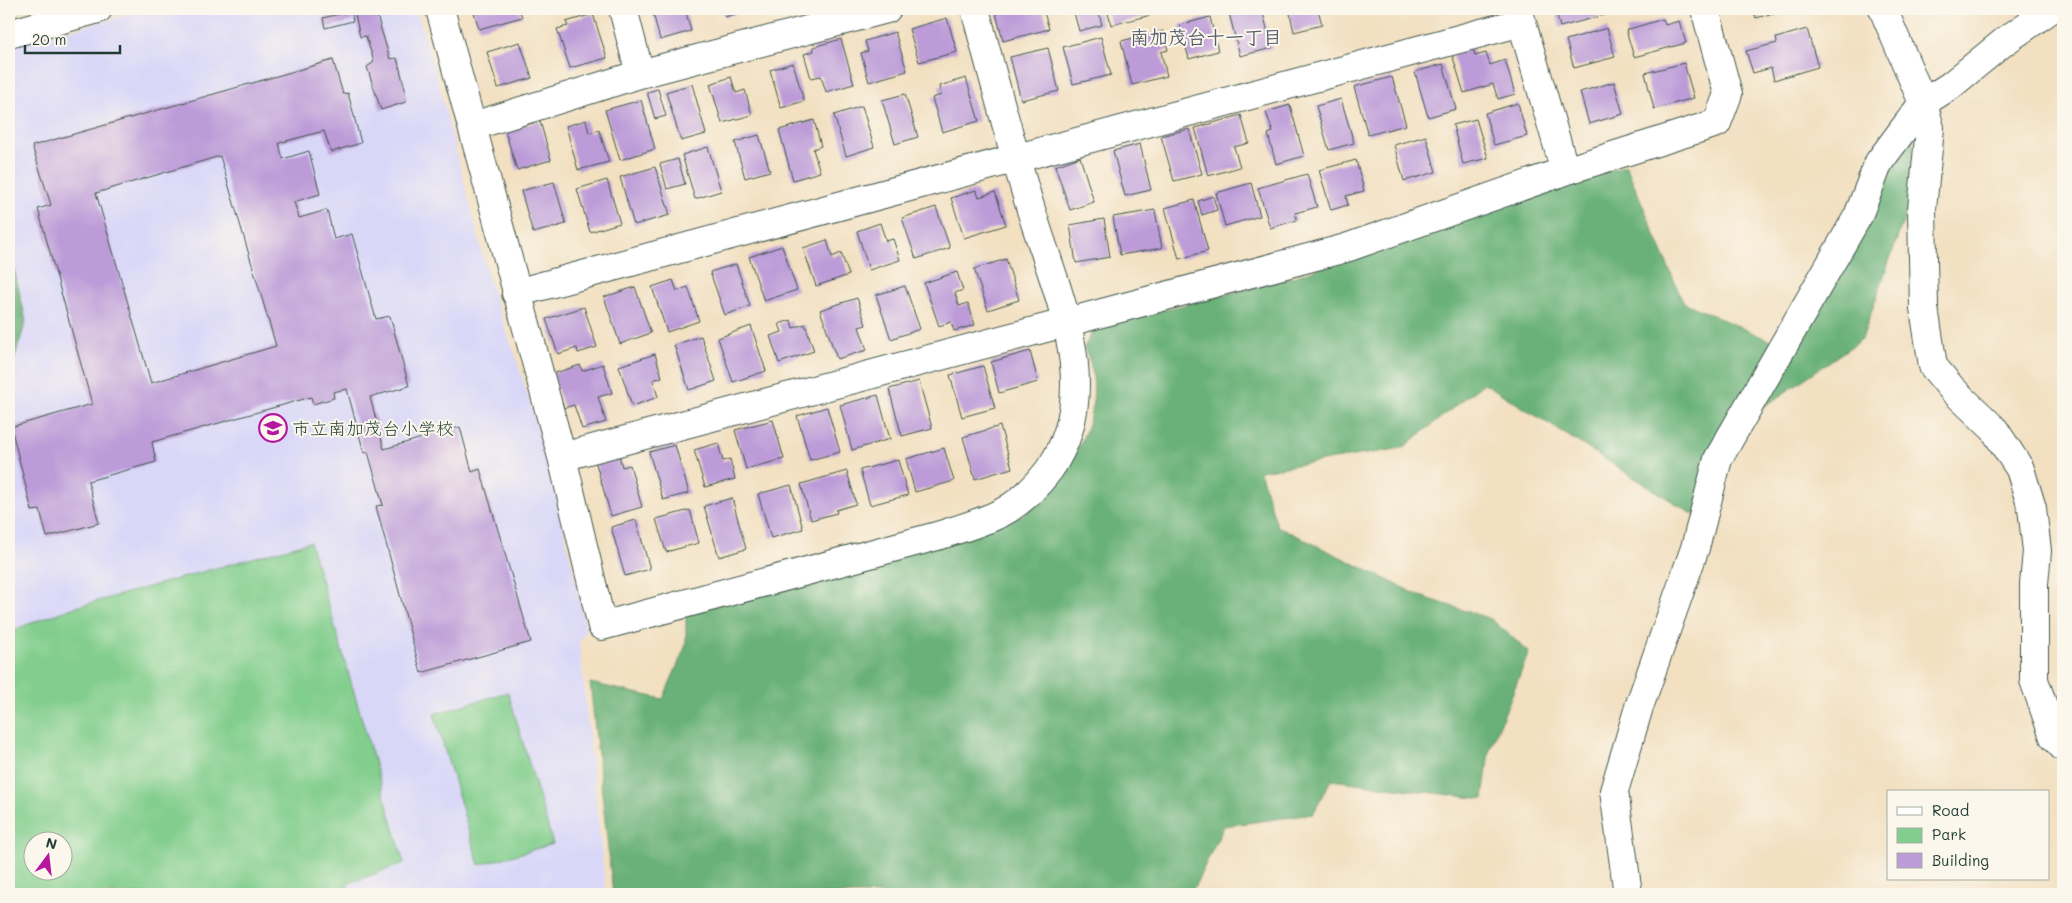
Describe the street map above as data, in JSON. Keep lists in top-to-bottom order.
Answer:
{
  "districts": ["南加茂台十一丁目"],
  "places": {
    "school or university": ["市立南加茂台小学校"]
  },
  "legend": ["Road", "Park", "Building"],
  "scale_bar": "20 m",
  "north": "top"
}
